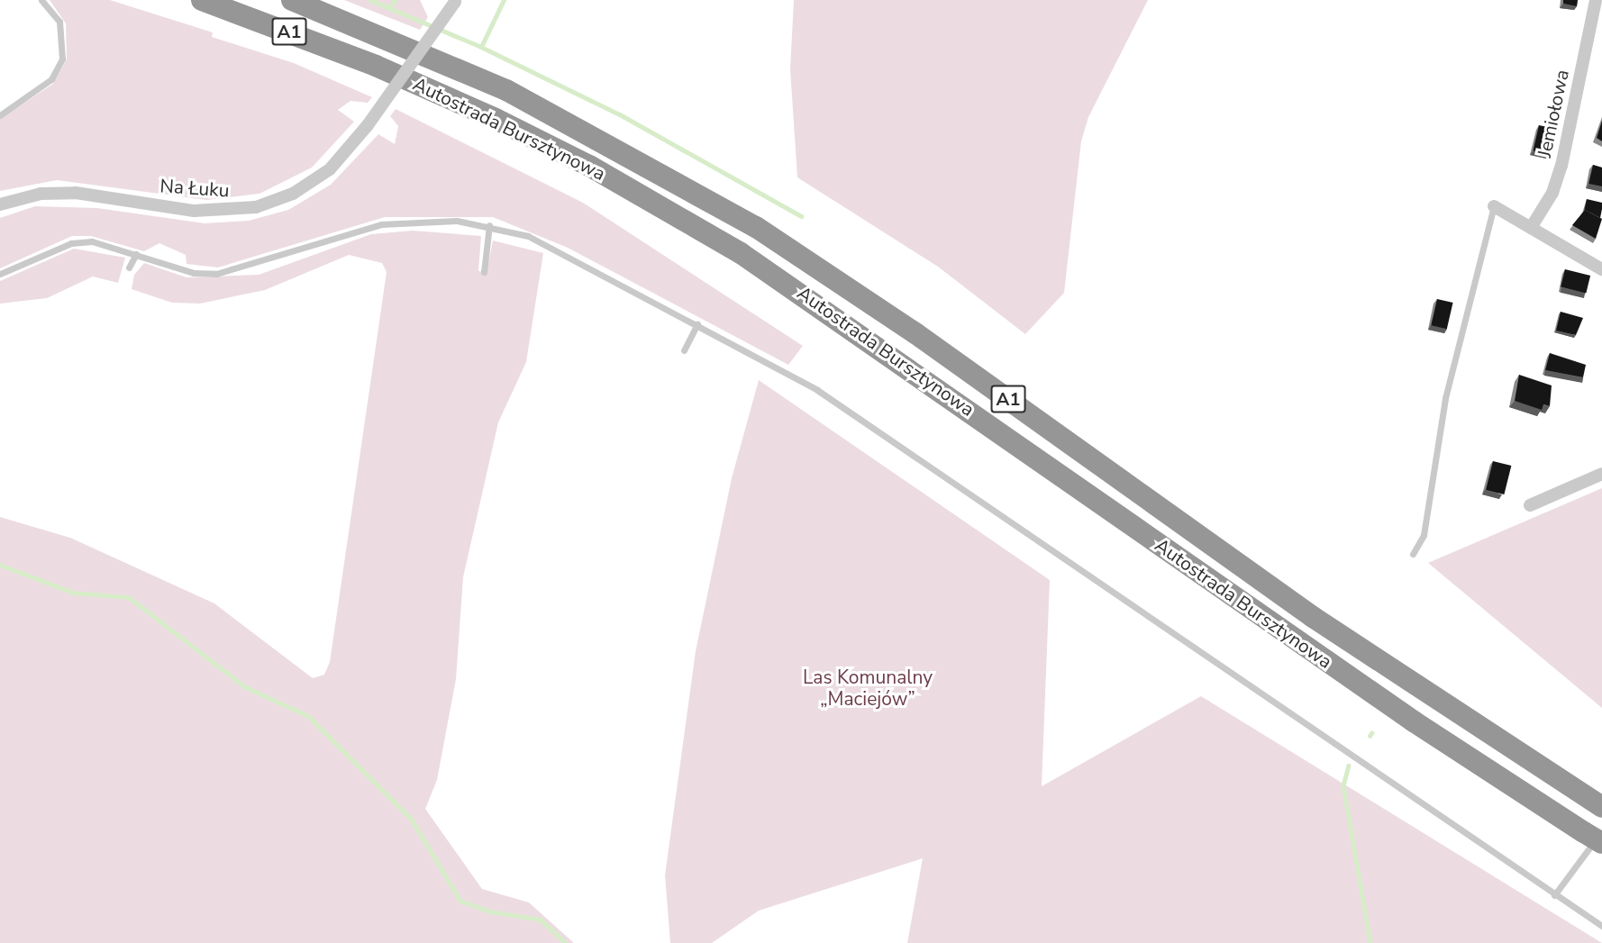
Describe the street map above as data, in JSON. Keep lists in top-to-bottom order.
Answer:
{
  "streets": {
    "highway": ["A1", "Autostrada Bursztynowa"],
    "street": ["Jemiołowa", "Na Łuku"]
  },
  "parks": ["Las Komunalny „Maciejów”"]
}
